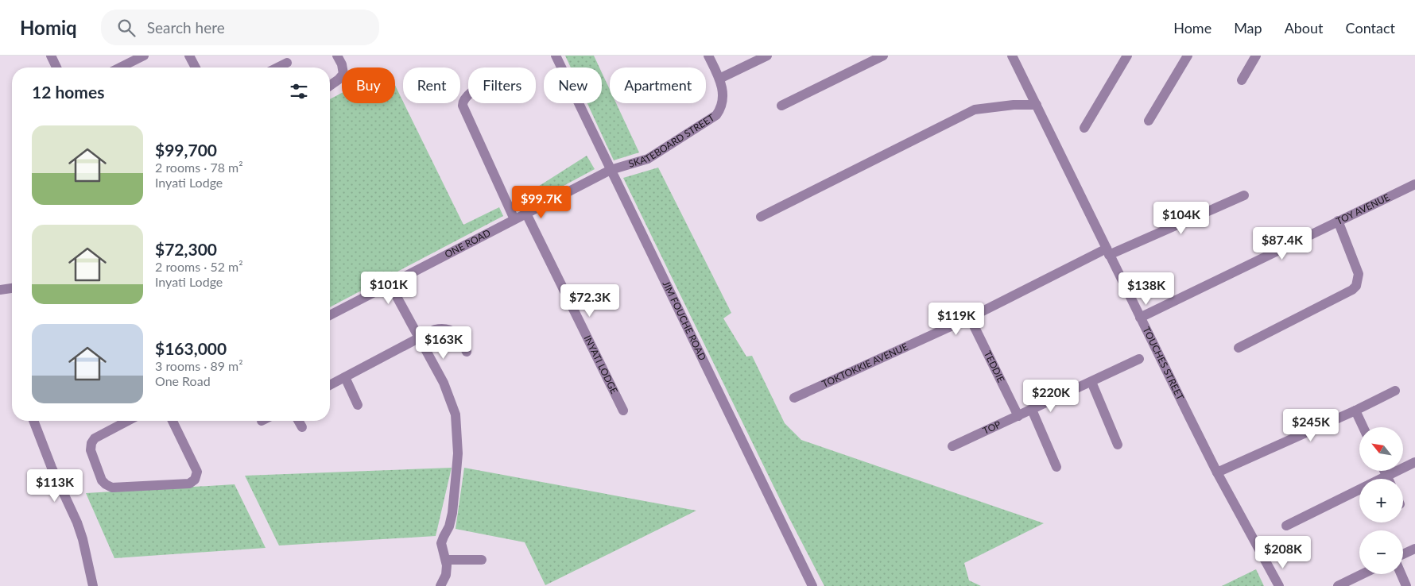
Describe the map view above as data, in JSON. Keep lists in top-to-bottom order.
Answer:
{
  "streets": {
    "street": [
      "SKATEBOARD STREET",
      "TOY AVENUE",
      "ONE ROAD",
      "JIM FOUCHE ROAD",
      "TOUCHES STREET",
      "INYATI LODGE",
      "TOKTOKKIE AVENUE",
      "TEDDIE",
      "TOP"
    ]
  },
  "crossings": [
    ["SKATEBOARD STREET", "ONE ROAD"],
    ["SKATEBOARD STREET", "JIM FOUCHE ROAD"],
    ["TOY AVENUE", "TOUCHES STREET"],
    ["ONE ROAD", "JIM FOUCHE ROAD"],
    ["ONE ROAD", "INYATI LODGE"],
    ["TOUCHES STREET", "TOKTOKKIE AVENUE"],
    ["TOKTOKKIE AVENUE", "TEDDIE"],
    ["TEDDIE", "TOP"]
  ],
  "north": "top left",
  "page": {
    "header": "Homiq",
    "search": "Search here",
    "nav": [
      "Home",
      "Map",
      "About",
      "Contact"
    ],
    "chip": [
      "Buy",
      "Rent",
      "Filters",
      "New",
      "Apartment"
    ],
    "heading": "12 homes",
    "list": [
      {
        "name": "$99,700",
        "note": "2 rooms · 78 m² · Inyati Lodge"
      },
      {
        "name": "$72,300",
        "note": "2 rooms · 52 m² · Inyati Lodge"
      },
      {
        "name": "$163,000",
        "note": "3 rooms · 89 m² · One Road"
      }
    ],
    "price": [
      "$99.7K",
      "$104K",
      "$87.4K",
      "$101K",
      "$138K",
      "$72.3K",
      "$119K",
      "$163K",
      "$220K",
      "$245K",
      "$113K",
      "$208K"
    ],
    "map_buttons": ["+", "−"]
  }
}
